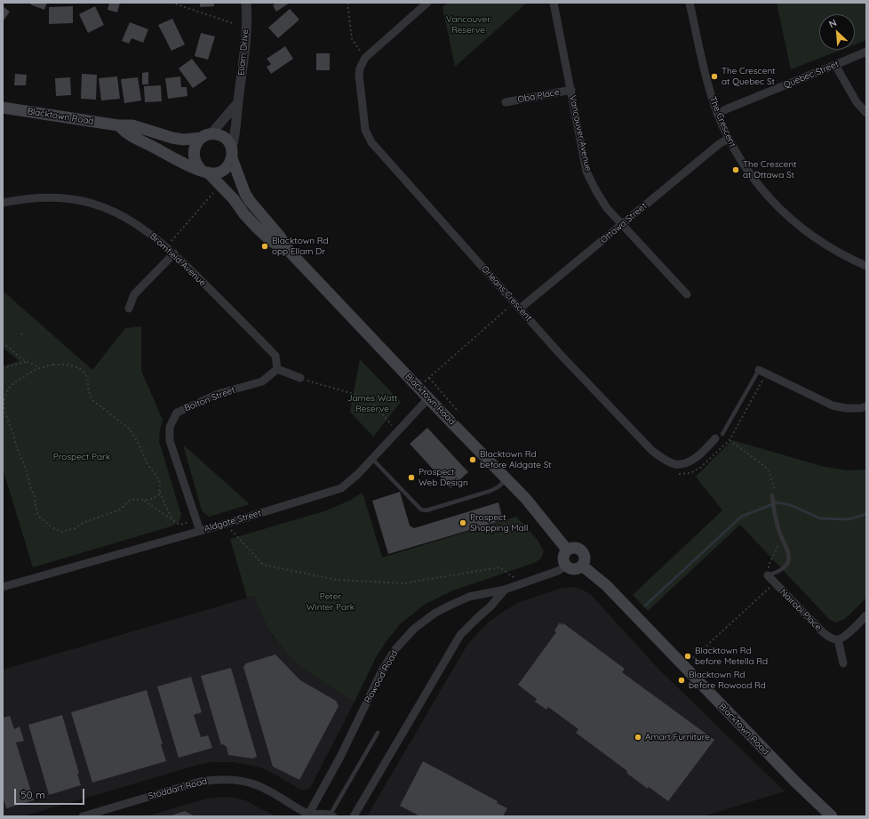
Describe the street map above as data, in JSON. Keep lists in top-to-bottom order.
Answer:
{
  "streets": {
    "main road": ["Blacktown Road"],
    "street": [
      "Ellam Drive",
      "Quebec Street",
      "Oba Place",
      "The Crescent",
      "Vancouver Avenue",
      "Ottawa Street",
      "Bromfield Avenue",
      "Orleans Crescent",
      "Bolton Street",
      "Aldgate Street",
      "Nairobi Place",
      "Rowood Road",
      "Stoddart Road"
    ]
  },
  "crossings": [
    ["Ellam Drive", "Blacktown Road"],
    ["Quebec Street", "The Crescent"],
    ["Oba Place", "Vancouver Avenue"],
    ["Blacktown Road", "Aldgate Street"],
    ["Blacktown Road", "Rowood Road"],
    ["The Crescent", "Ottawa Street"],
    ["Vancouver Avenue", "Ottawa Street"],
    ["Ottawa Street", "Orleans Crescent"],
    ["Bromfield Avenue", "Bolton Street"],
    ["Bolton Street", "Aldgate Street"],
    ["Rowood Road", "Stoddart Road"]
  ],
  "parks": [
    "Vancouver Reserve",
    "James Watt Reserve",
    "Prospect Park",
    "Peter Winter Park"
  ],
  "places": [
    "The Crescent at Quebec St",
    "The Crescent at Ottawa St",
    "Blacktown Rd opp Ellam Dr",
    "Blacktown Rd before Aldgate St",
    "Prospect Web Design",
    "Prospect Shopping Mall",
    "Blacktown Rd before Metella Rd",
    "Blacktown Rd before Rowood Rd",
    "Amart Furniture"
  ],
  "scale_bar": "50 m",
  "north": "top left"
}
